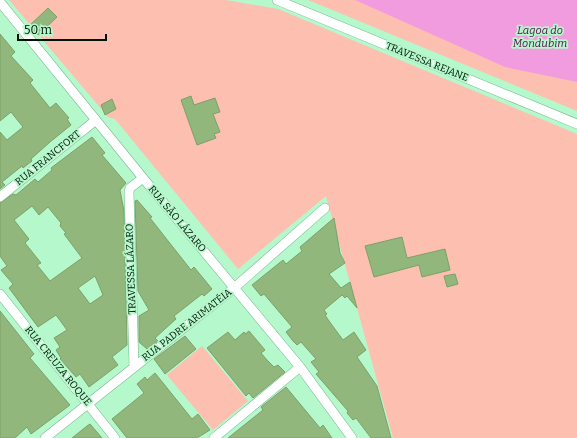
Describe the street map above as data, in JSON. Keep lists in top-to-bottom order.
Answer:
{
  "streets": {
    "street": [
      "TRAVESSA REJANE",
      "RUA FRANCFORT",
      "RUA SÃO LÁZARO",
      "TRAVESSA LÁZARO",
      "RUA PADRE ARIMATÉIA",
      "RUA CREUZA ROQUE"
    ]
  },
  "crossings": [
    ["RUA FRANCFORT", "RUA SÃO LÁZARO"],
    ["RUA SÃO LÁZARO", "TRAVESSA LÁZARO"],
    ["RUA SÃO LÁZARO", "RUA PADRE ARIMATÉIA"],
    ["TRAVESSA LÁZARO", "RUA PADRE ARIMATÉIA"],
    ["RUA PADRE ARIMATÉIA", "RUA CREUZA ROQUE"]
  ],
  "water": ["Lagoa do Mondubim"],
  "scale_bar": "50 m"
}
